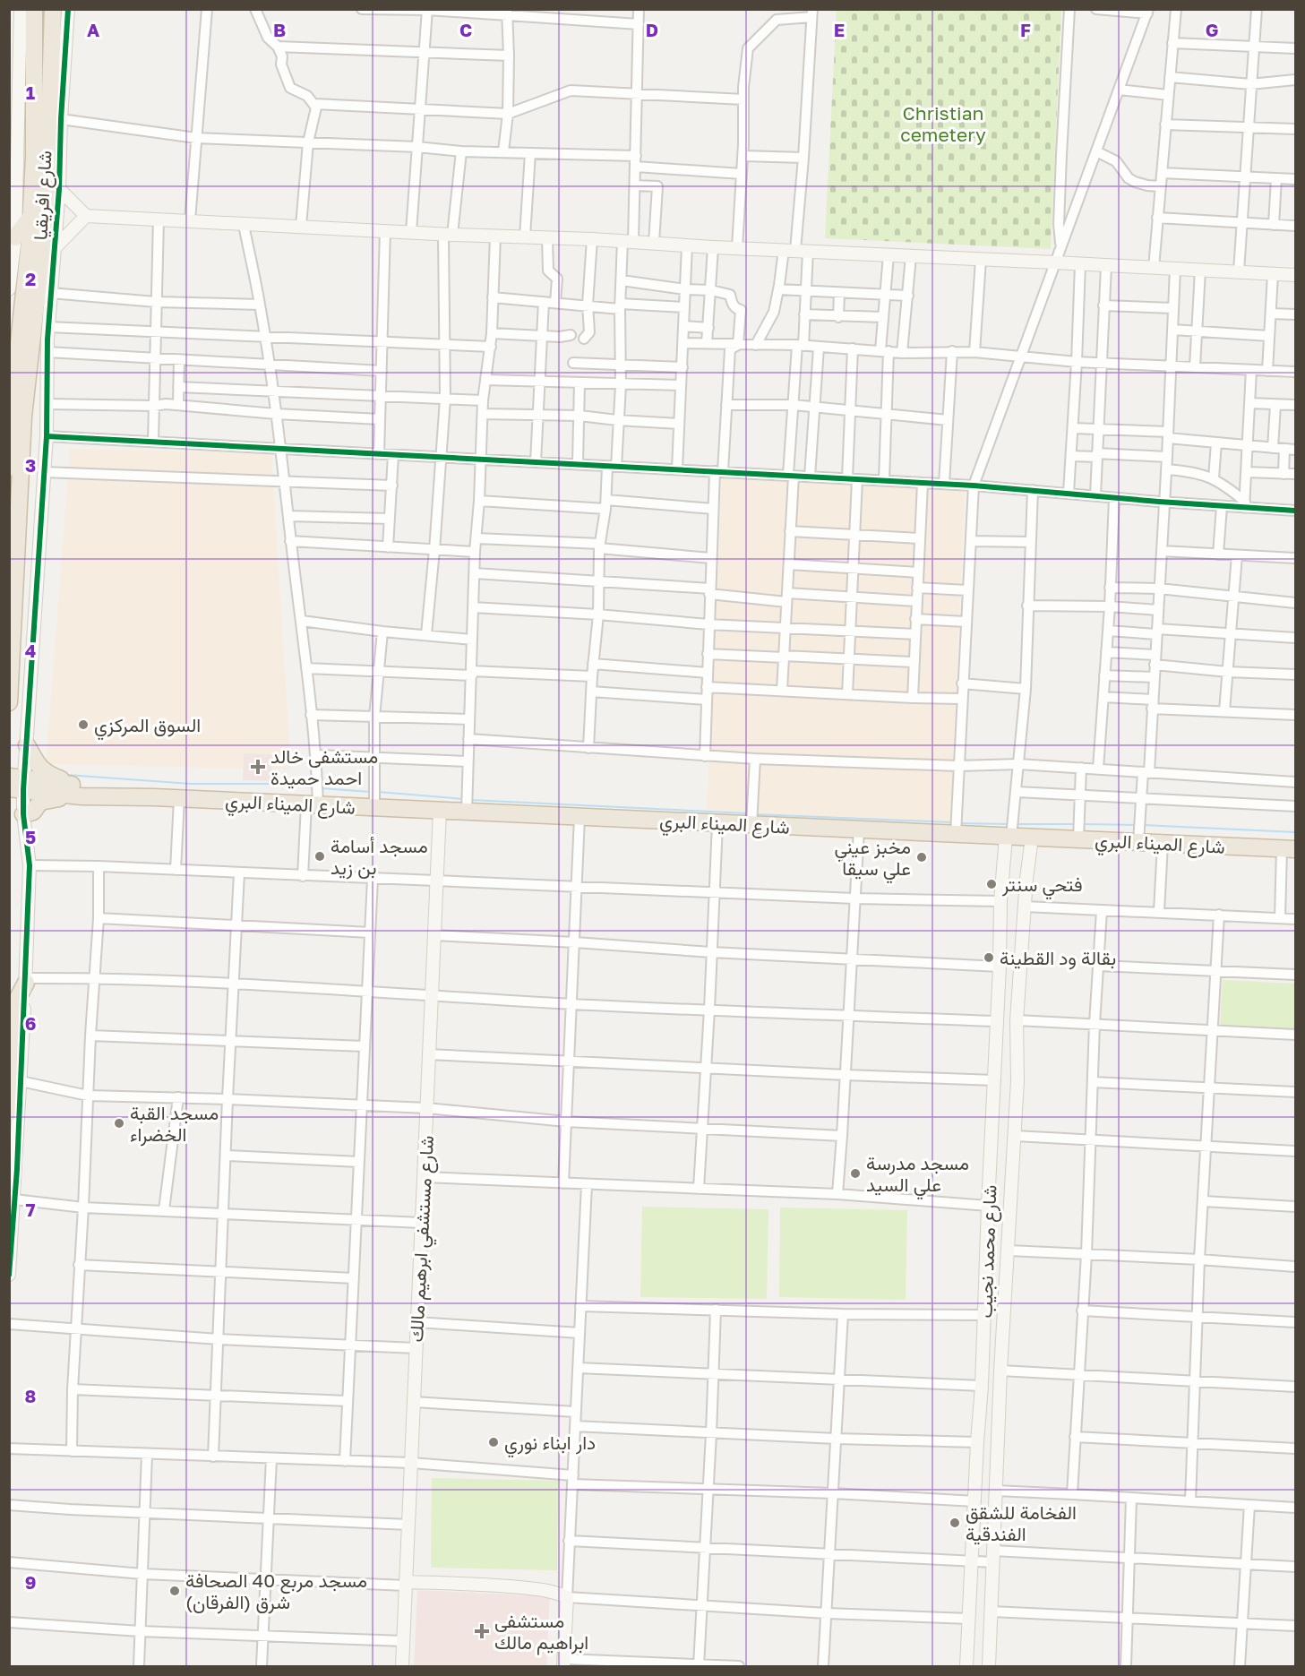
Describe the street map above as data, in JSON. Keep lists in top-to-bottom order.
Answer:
{
  "streets": {
    "highway": ["شارع افريقيا", "شارع الميناء البري"],
    "street": ["شارع مستشفي ابرهيم مالك", "شارع محمد نجيب"]
  },
  "crossings": [
    ["شارع الميناء البري", "شارع مستشفي ابرهيم مالك"],
    ["شارع الميناء البري", "شارع محمد نجيب"]
  ],
  "parks": ["Christian cemetery"],
  "places": {
    "other": [
      "السوق المركزي",
      "مسجد أسامة بن زيد",
      "مخبز عيني علي سيقا",
      "فتحي سنتر",
      "بقالة ود القطينة",
      "مسجد القبة الخضراء",
      "مسجد مدرسة علي السيد",
      "دار ابناء نوري",
      "الفخامة للشقق الفندقية",
      "مسجد مربع 40 الصحافة شرق (الفرقان)"
    ],
    "health": ["مستشفى خالد احمد حميدة", "مستشفى ابراهيم مالك"]
  },
  "grid": {
    "columns": [
      "A",
      "B",
      "C",
      "D",
      "E",
      "F",
      "G"
    ],
    "rows": [
      "1",
      "2",
      "3",
      "4",
      "5",
      "6",
      "7",
      "8",
      "9"
    ]
  }
}
